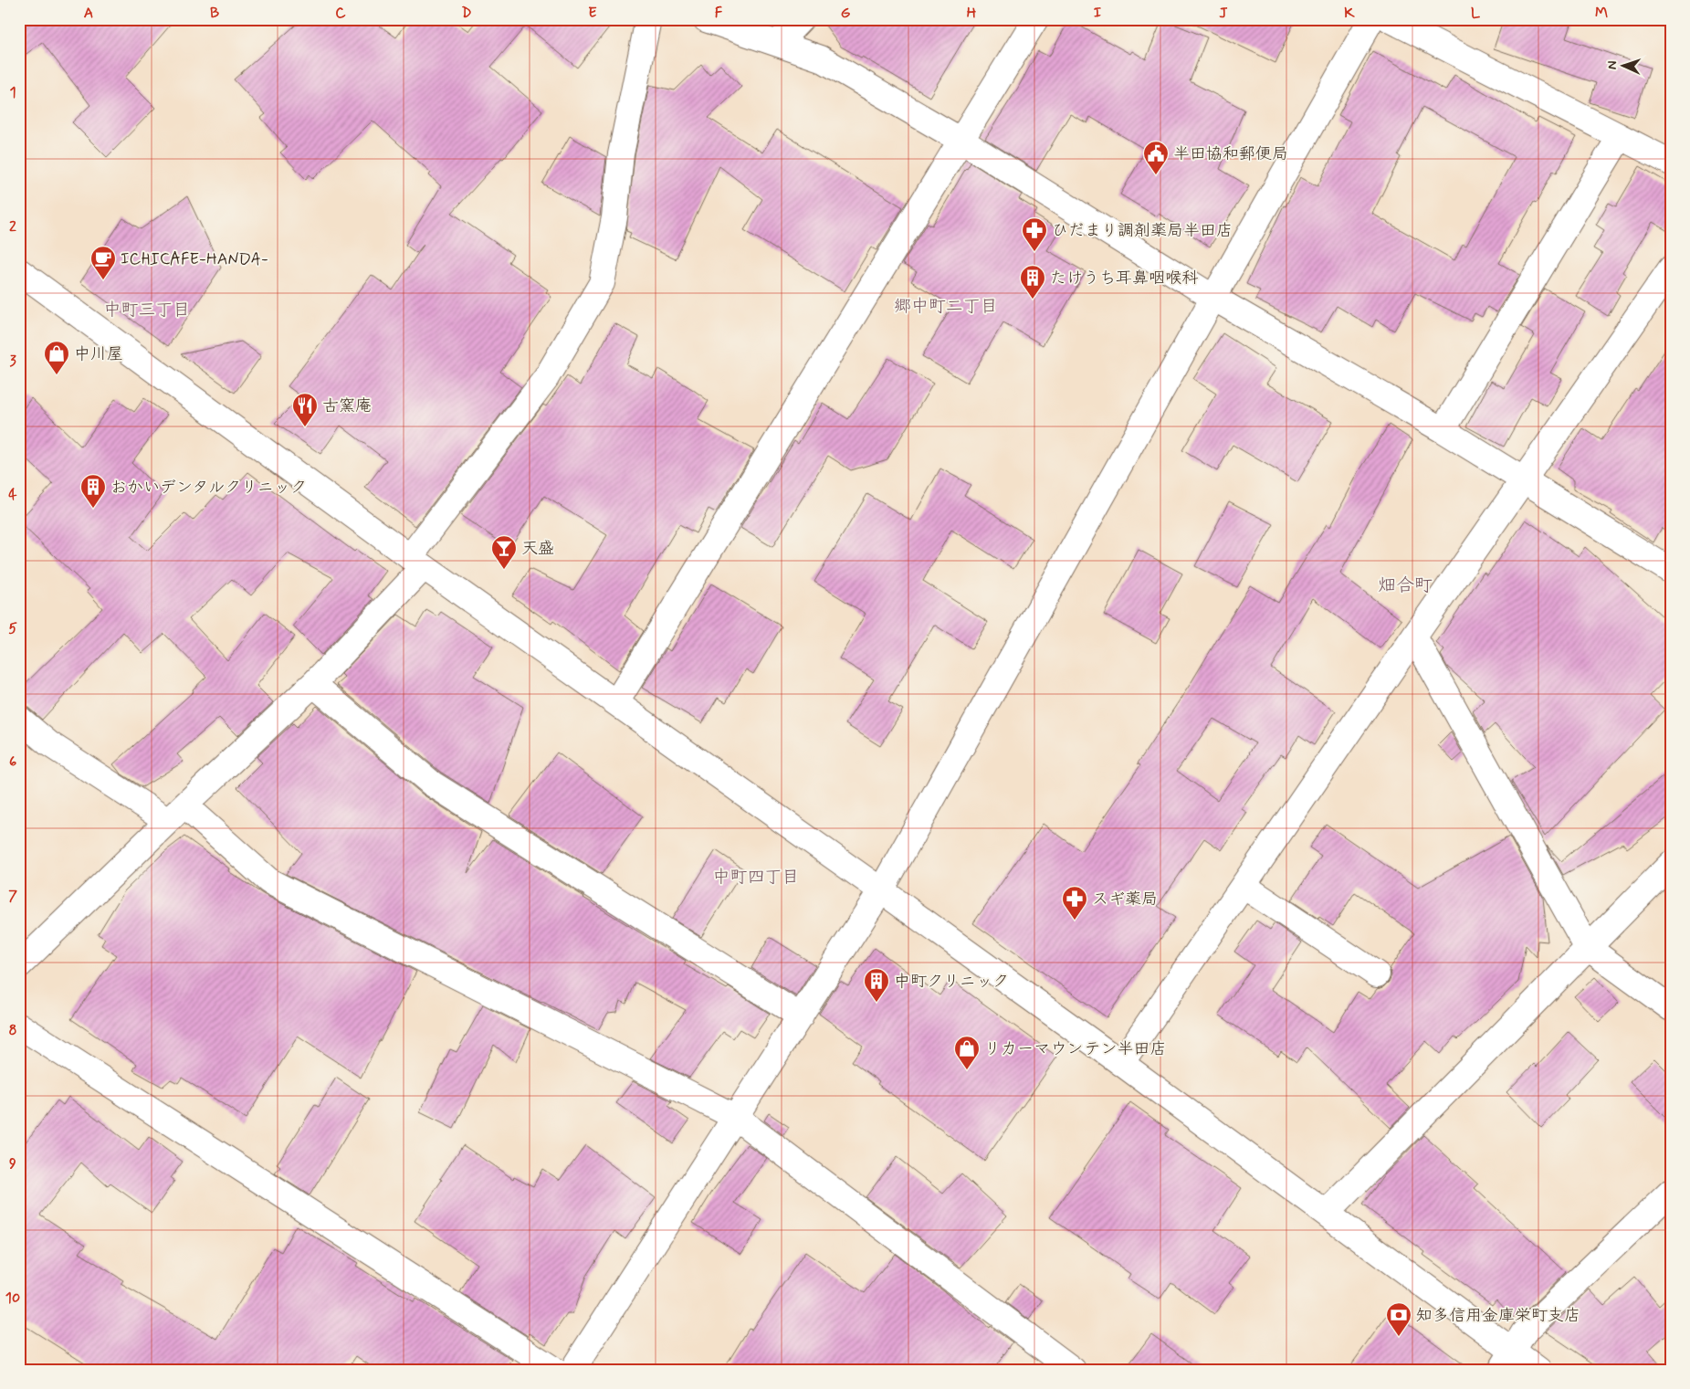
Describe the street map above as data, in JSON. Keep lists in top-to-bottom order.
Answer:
{
  "districts": [
    "郷中町二丁目",
    "中町三丁目",
    "畑合町",
    "中町四丁目"
  ],
  "places": {
    "public building": ["半田協和郵便局"],
    "pharmacy": ["ひだまり調剤薬局半田店", "スギ薬局"],
    "cafe": ["ICHICAFE-HANDA-"],
    "building": ["たけうち耳鼻咽喉科", "おかいデンタルクリニック", "中町クリニック"],
    "shop": ["中川屋", "リカーマウンテン半田店"],
    "restaurant": ["古窯庵"],
    "bar": ["天盛"],
    "bank": ["知多信用金庫栄町支店"]
  },
  "north": "left",
  "grid": {
    "columns": [
      "A",
      "B",
      "C",
      "D",
      "E",
      "F",
      "G",
      "H",
      "I",
      "J",
      "K",
      "L",
      "M"
    ],
    "rows": [
      "1",
      "2",
      "3",
      "4",
      "5",
      "6",
      "7",
      "8",
      "9",
      "10"
    ]
  }
}
